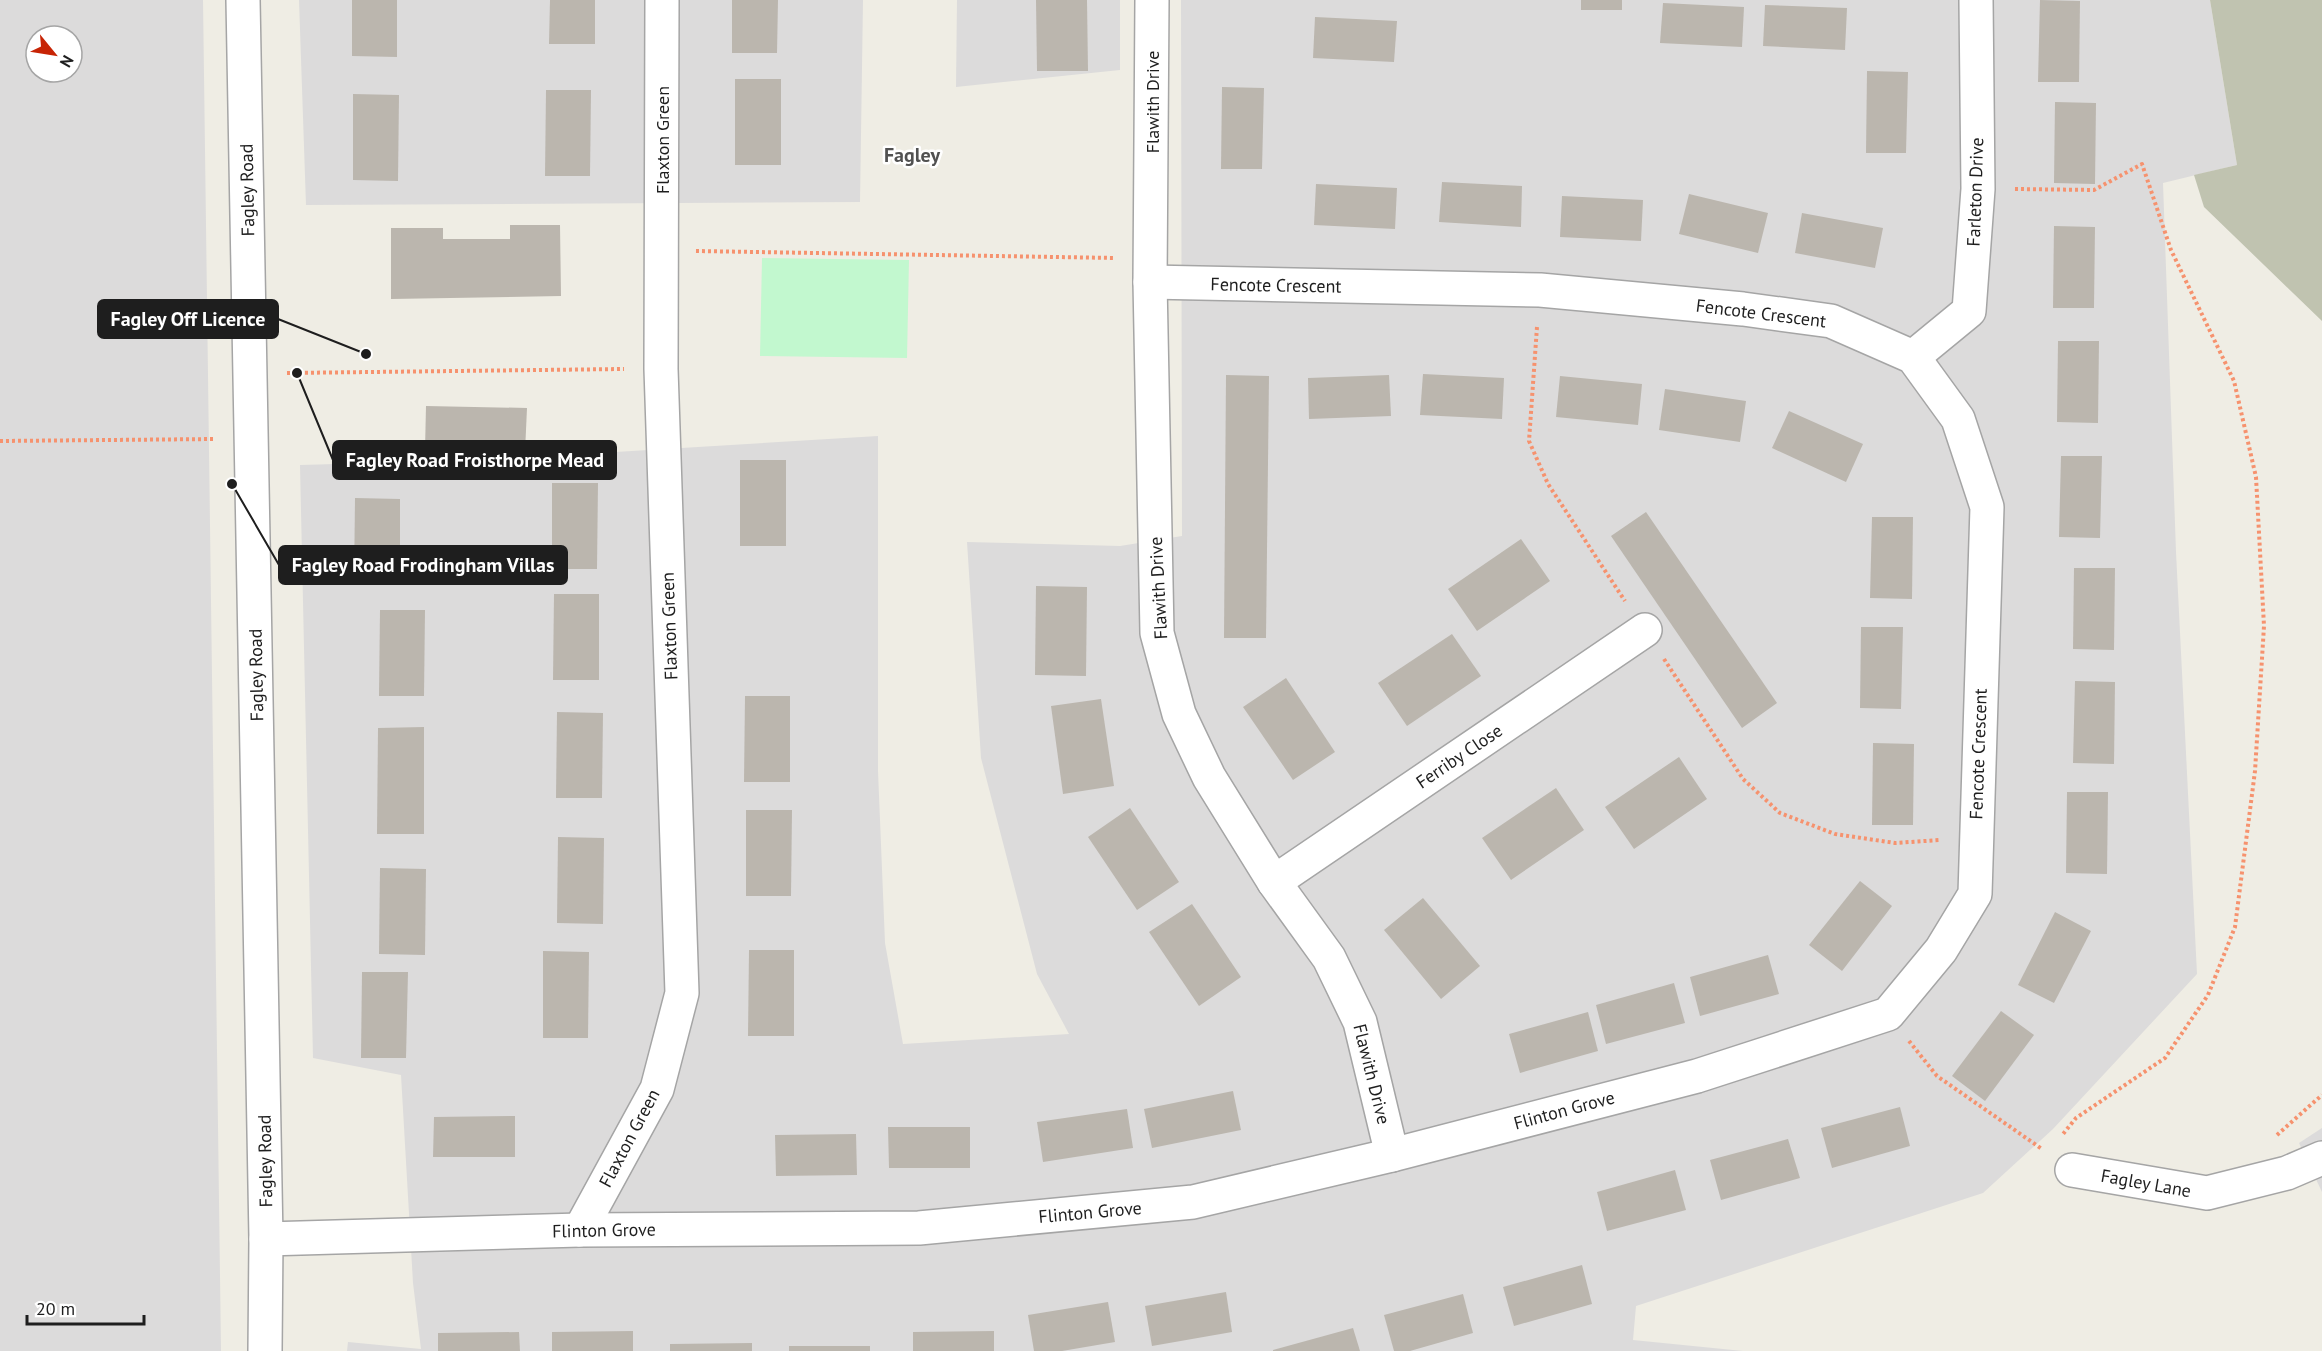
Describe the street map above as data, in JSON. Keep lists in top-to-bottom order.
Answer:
{
  "streets": {
    "street": [
      "Flawith Drive",
      "Flaxton Green",
      "Fagley Road",
      "Farleton Drive",
      "Fencote Crescent",
      "Ferriby Close",
      "Flinton Grove",
      "Fagley Lane"
    ]
  },
  "crossings": [
    ["Flawith Drive", "Fencote Crescent"],
    ["Flawith Drive", "Ferriby Close"],
    ["Flawith Drive", "Flinton Grove"],
    ["Flaxton Green", "Flinton Grove"],
    ["Fagley Road", "Flinton Grove"],
    ["Farleton Drive", "Fencote Crescent"],
    ["Fencote Crescent", "Flinton Grove"]
  ],
  "districts": ["Fagley"],
  "places": ["Fagley Off Licence", "Fagley Road Froisthorpe Mead", "Fagley Road Frodingham Villas"],
  "scale_bar": "20 m",
  "north": "bottom right"
}
